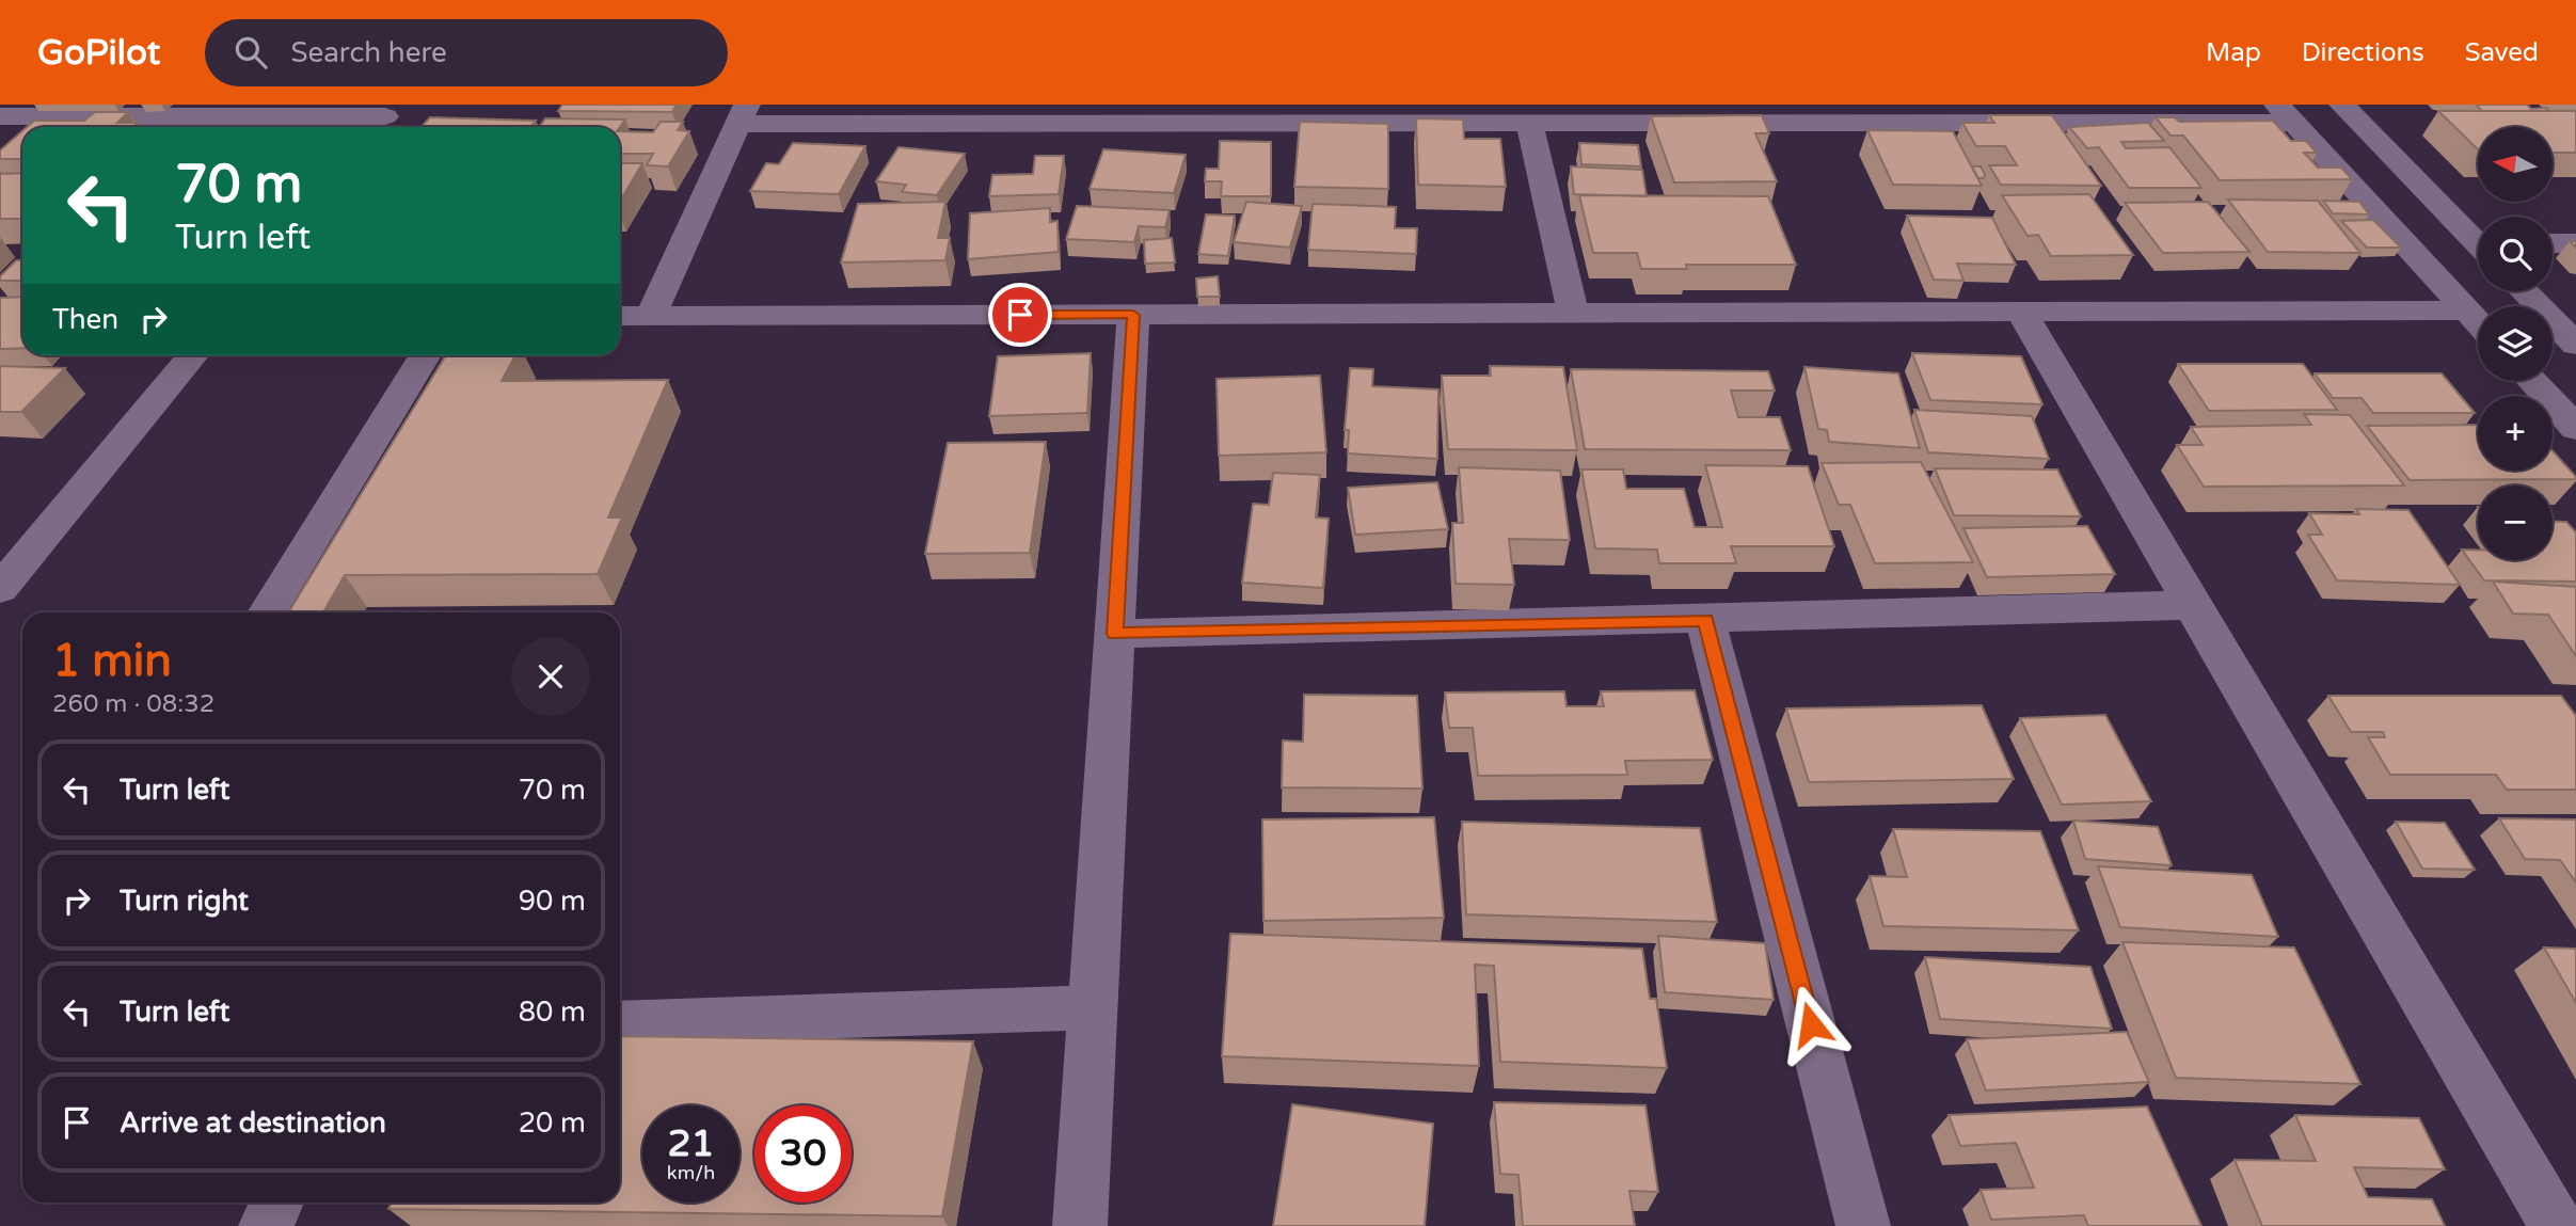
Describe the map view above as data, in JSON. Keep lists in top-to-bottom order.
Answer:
{
  "north": "left",
  "page": {
    "header": "GoPilot",
    "search": "Search here",
    "nav": ["Map", "Directions", "Saved"],
    "map_buttons": ["+", "−"],
    "turn": ["70 m", "Turn left"],
    "then": "Then",
    "heading": ["1 min", "260 m · 08:32"],
    "list": [
      {
        "name": "Turn left",
        "value": "70 m"
      },
      {
        "name": "Turn right",
        "value": "90 m"
      },
      {
        "name": "Turn left",
        "value": "80 m"
      },
      {
        "name": "Arrive at destination",
        "value": "20 m"
      }
    ],
    "speed": "21 km/h",
    "limit": "30"
  }
}
